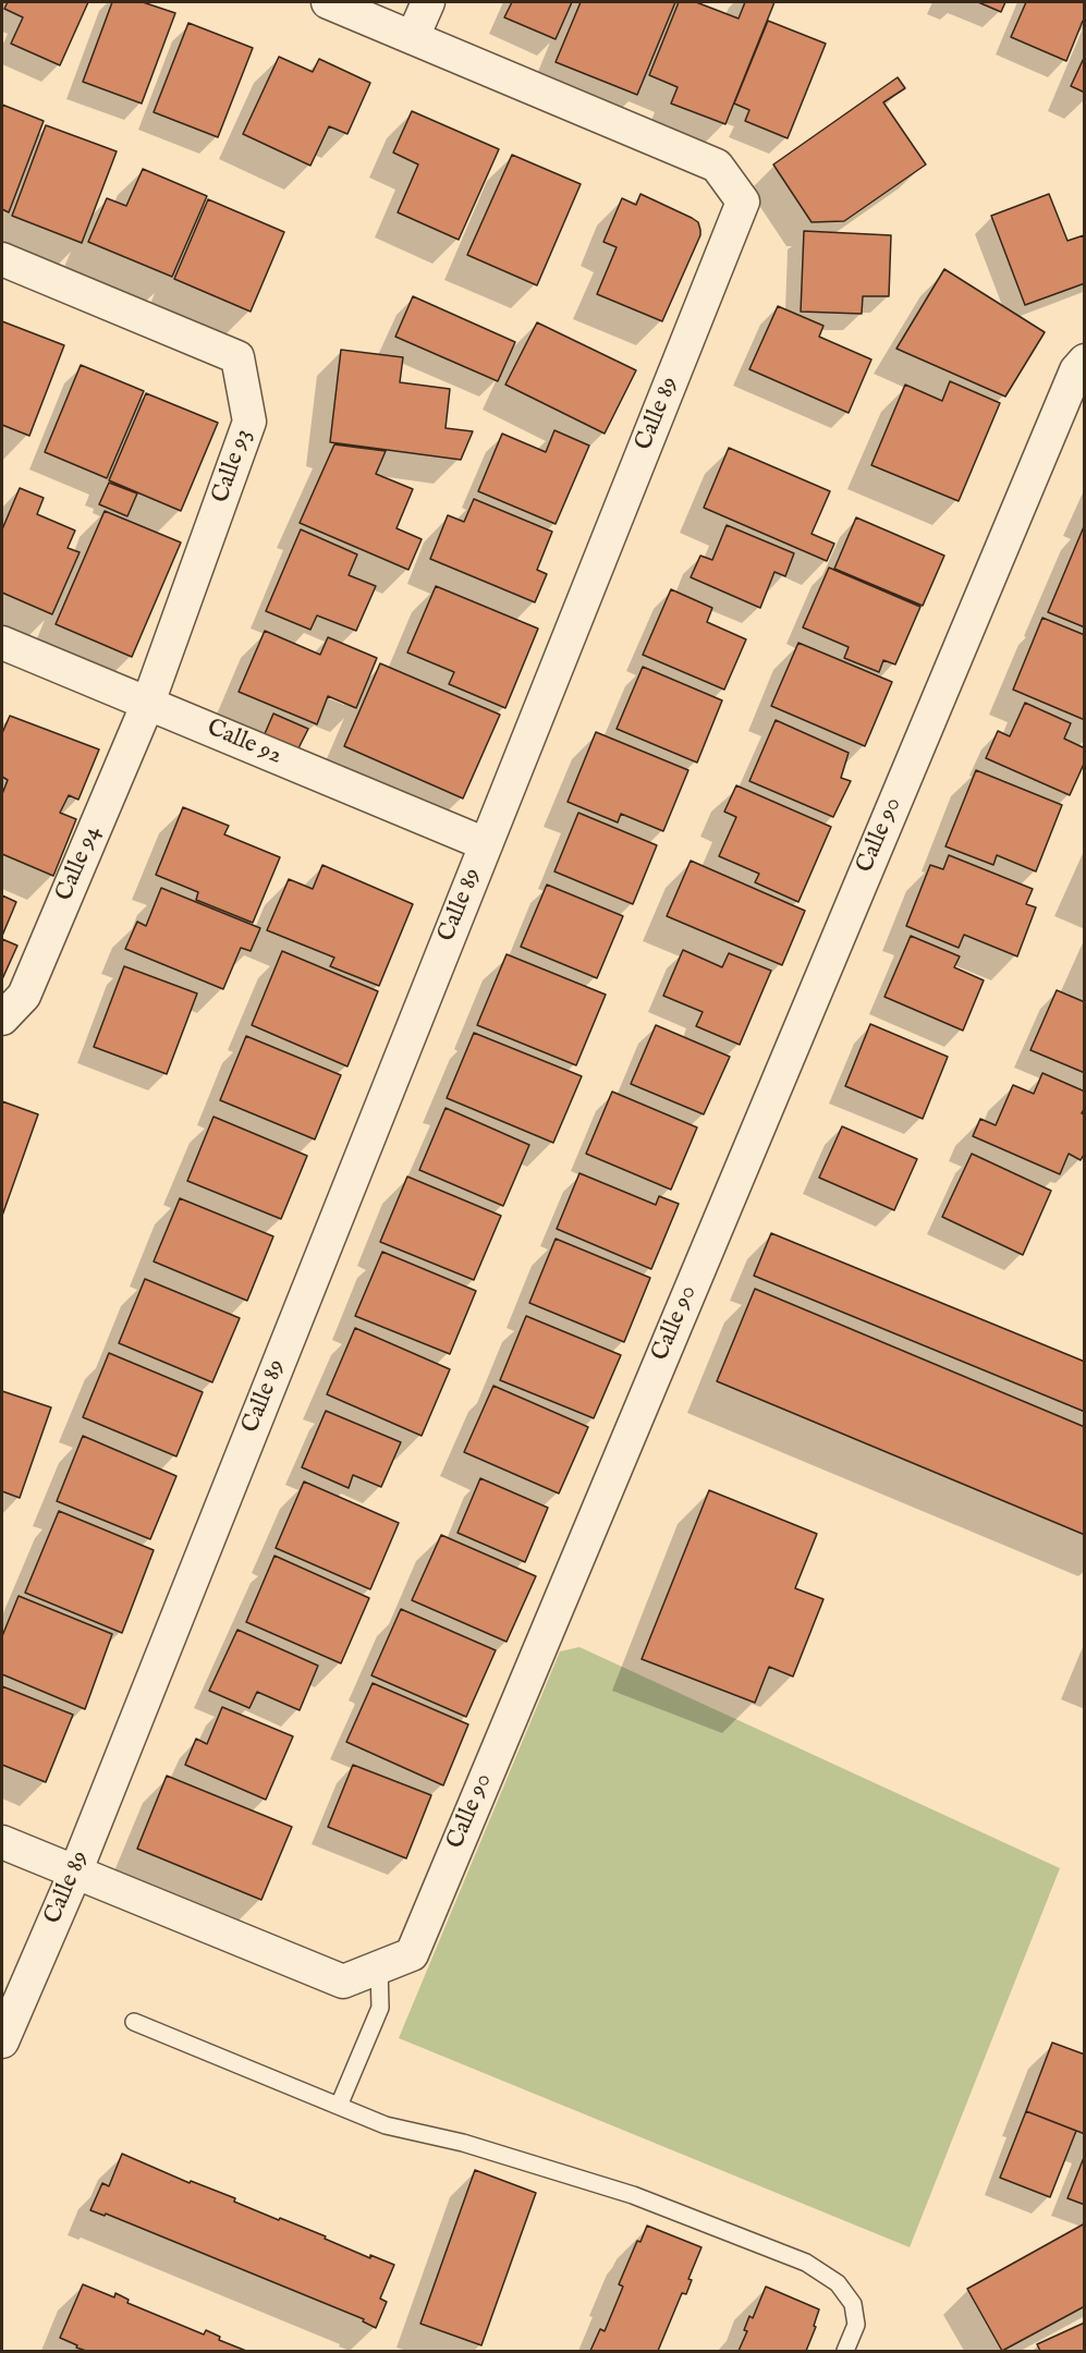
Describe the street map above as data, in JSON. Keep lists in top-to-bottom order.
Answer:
{
  "streets": {
    "street": [
      "Calle 89",
      "Calle 93",
      "Calle 92",
      "Calle 90",
      "Calle 94"
    ]
  },
  "crossings": [
    ["Calle 89", "Calle 92"],
    ["Calle 89", "Calle 90"],
    ["Calle 93", "Calle 92"],
    ["Calle 93", "Calle 94"],
    ["Calle 92", "Calle 94"]
  ]
}
